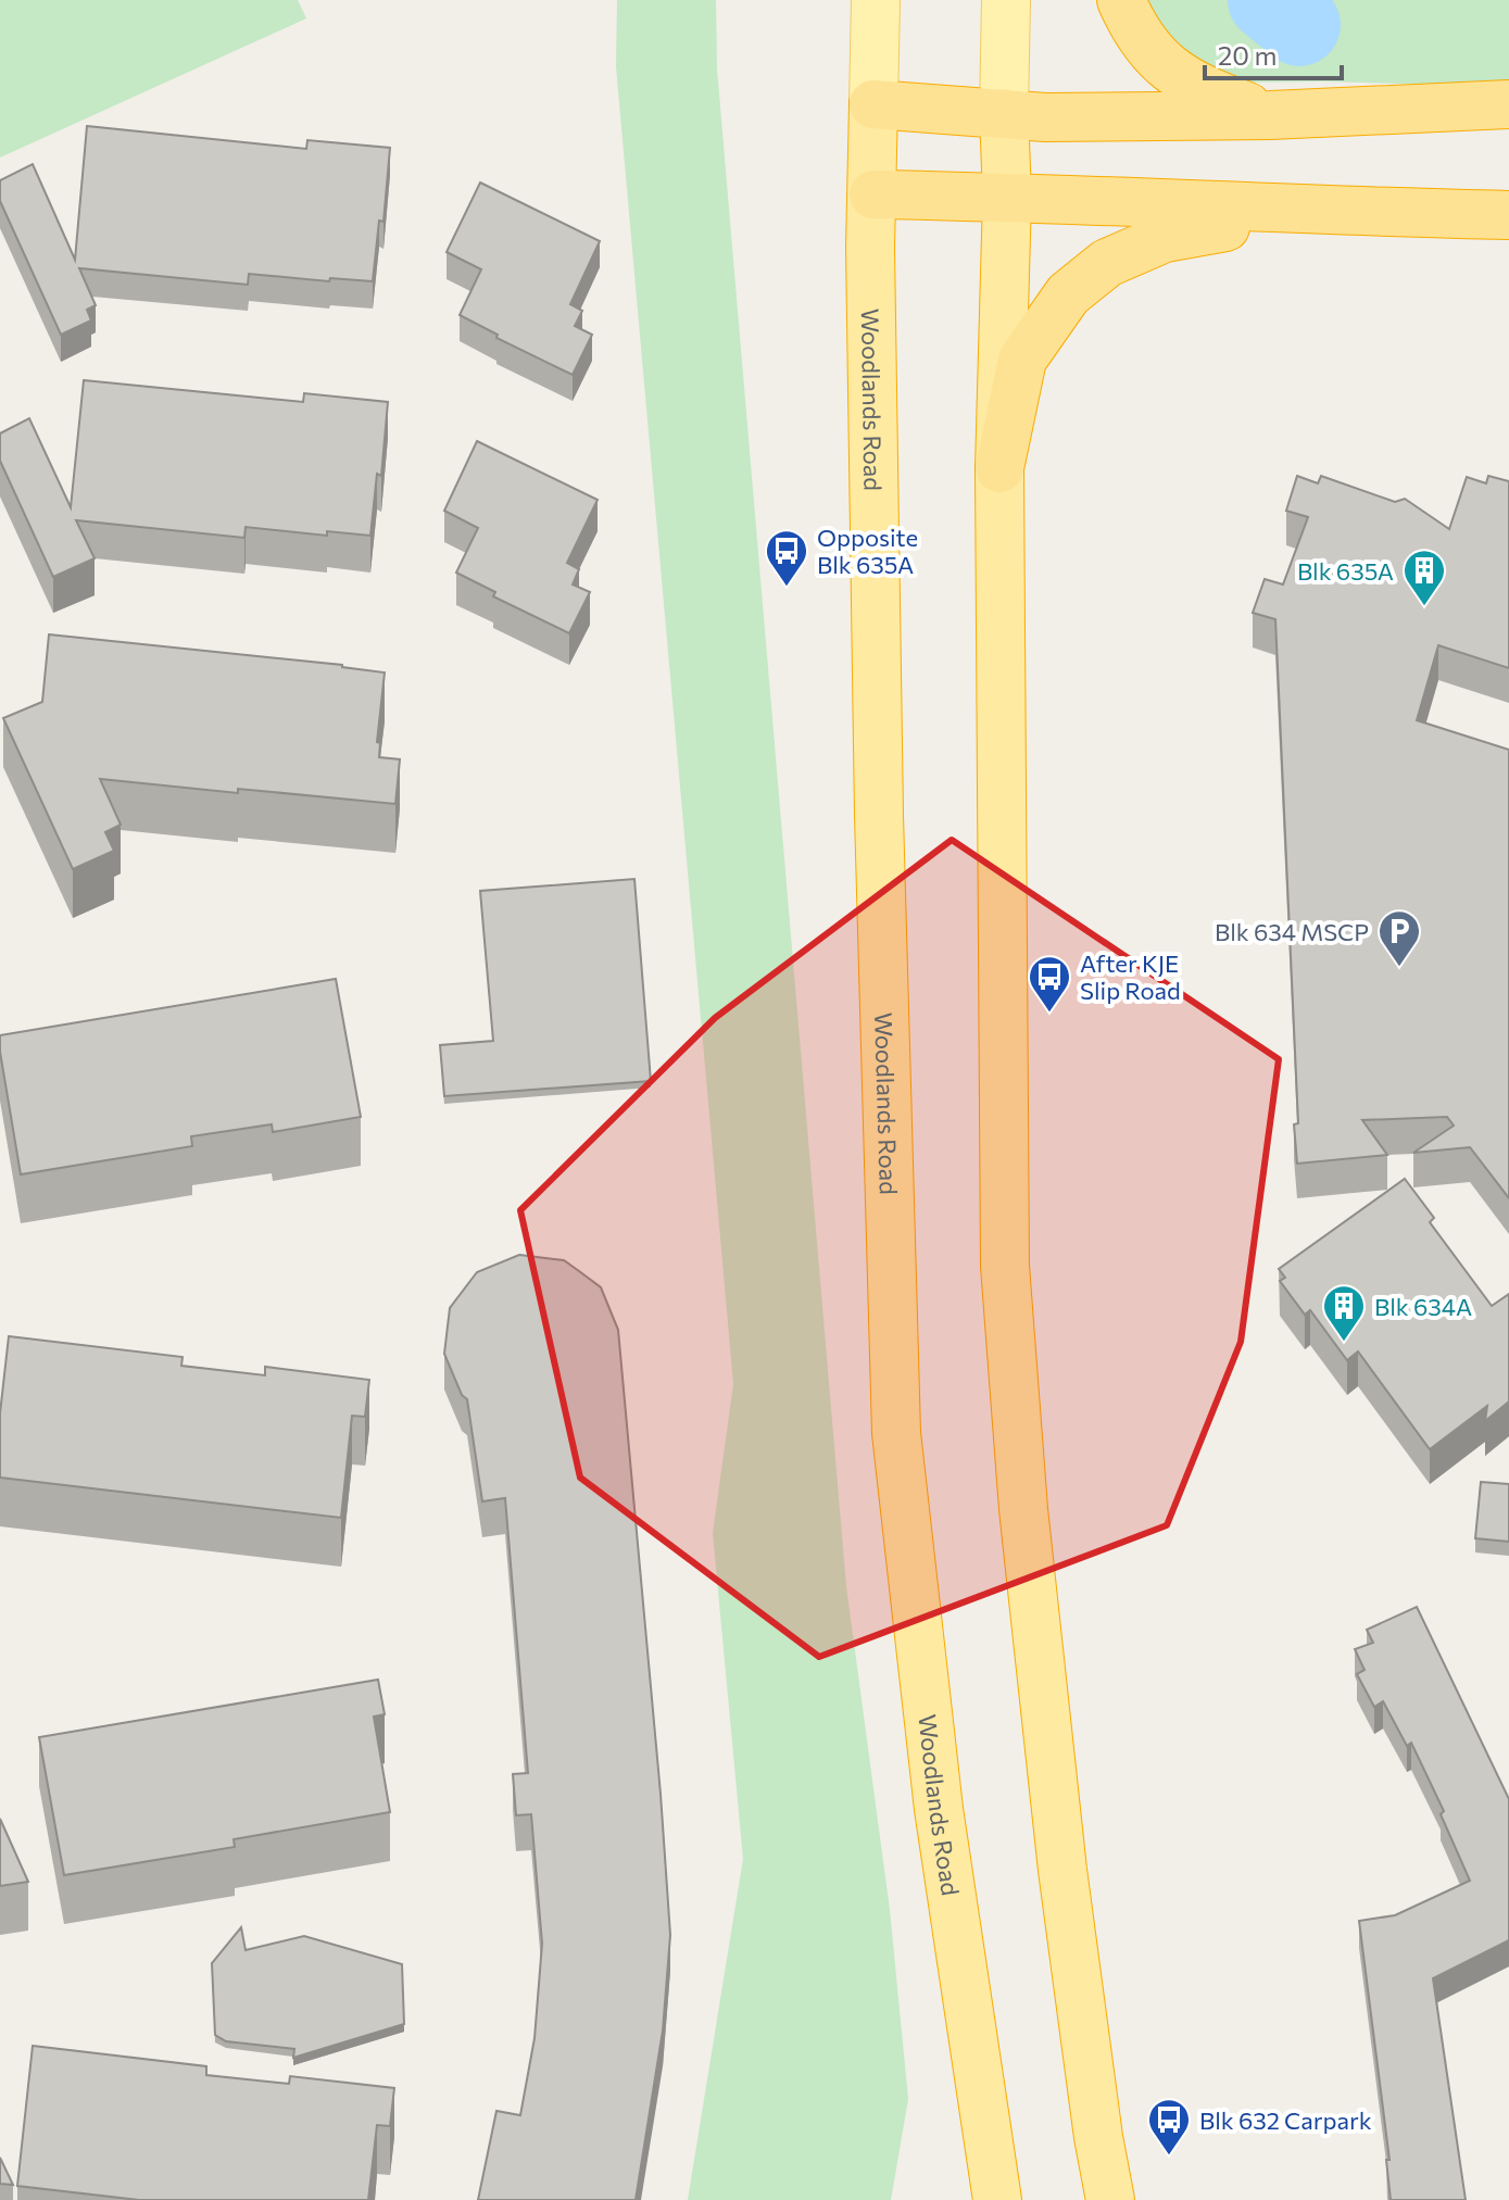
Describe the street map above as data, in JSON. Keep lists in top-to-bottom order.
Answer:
{
  "streets": {
    "highway": ["Woodlands Road"]
  },
  "places": {
    "bus stop": ["Opposite Blk 635A", "After KJE Slip Road", "Blk 632 Carpark"],
    "building": ["Blk 635A", "Blk 634A"],
    "parking": ["Blk 634 MSCP"]
  },
  "scale_bar": "20 m"
}
